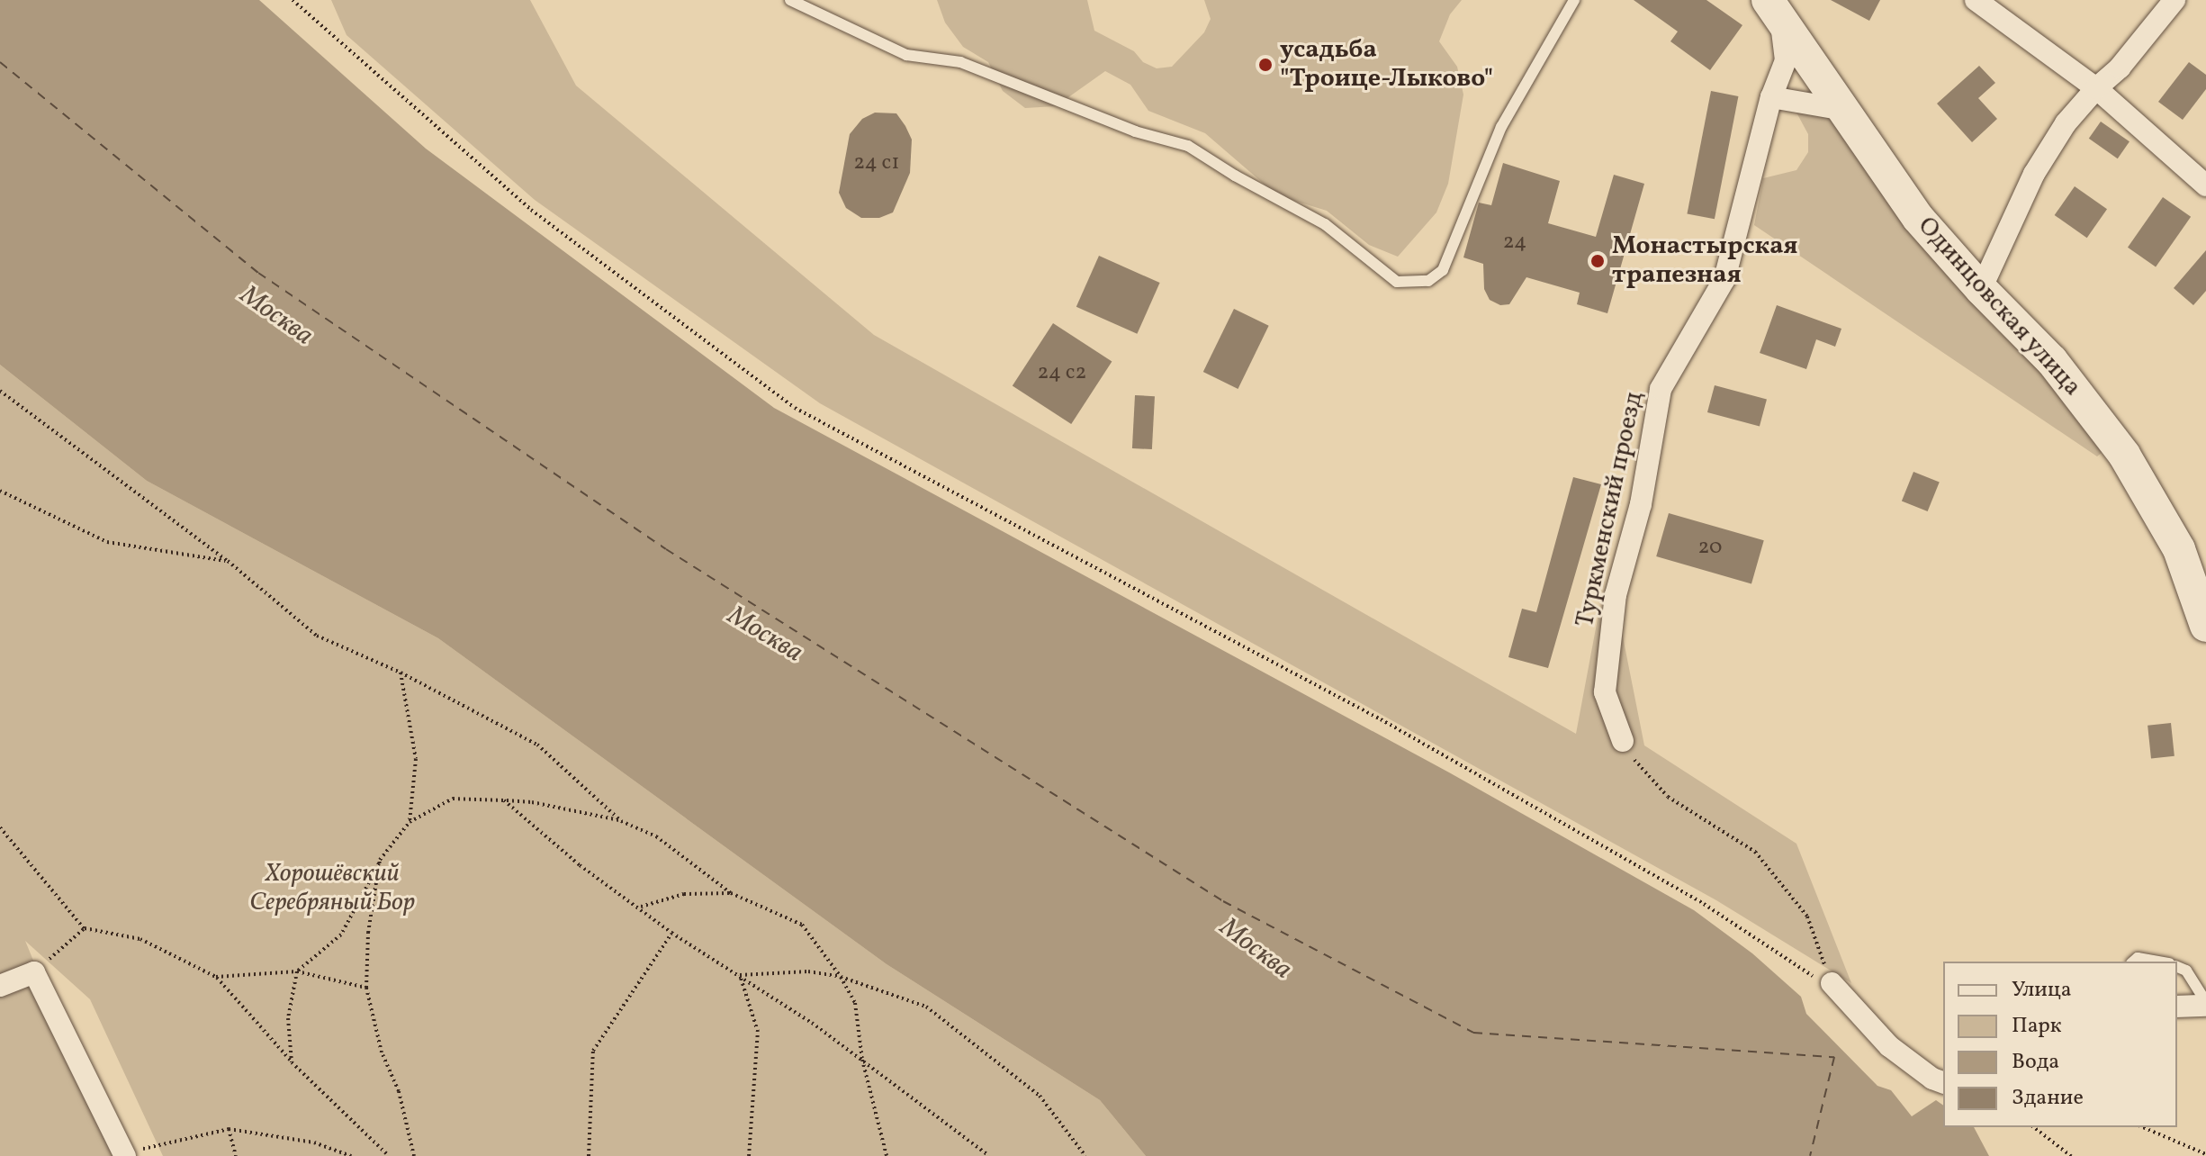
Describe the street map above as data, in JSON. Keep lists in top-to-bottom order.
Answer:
{
  "streets": {
    "street": ["Одинцовская улица", "Туркменский проезд"]
  },
  "crossings": [
    ["Одинцовская улица", "Туркменский проезд"]
  ],
  "water": ["Москва"],
  "parks": ["Хорошёвский Серебряный Бор"],
  "places": ["усадьба \"Троице-Лыково\"", "Монастырская трапезная"],
  "house_numbers": [
    "24 с1",
    "24",
    "24 с2",
    "20"
  ],
  "legend": [
    "Улица",
    "Парк",
    "Вода",
    "Здание"
  ]
}
